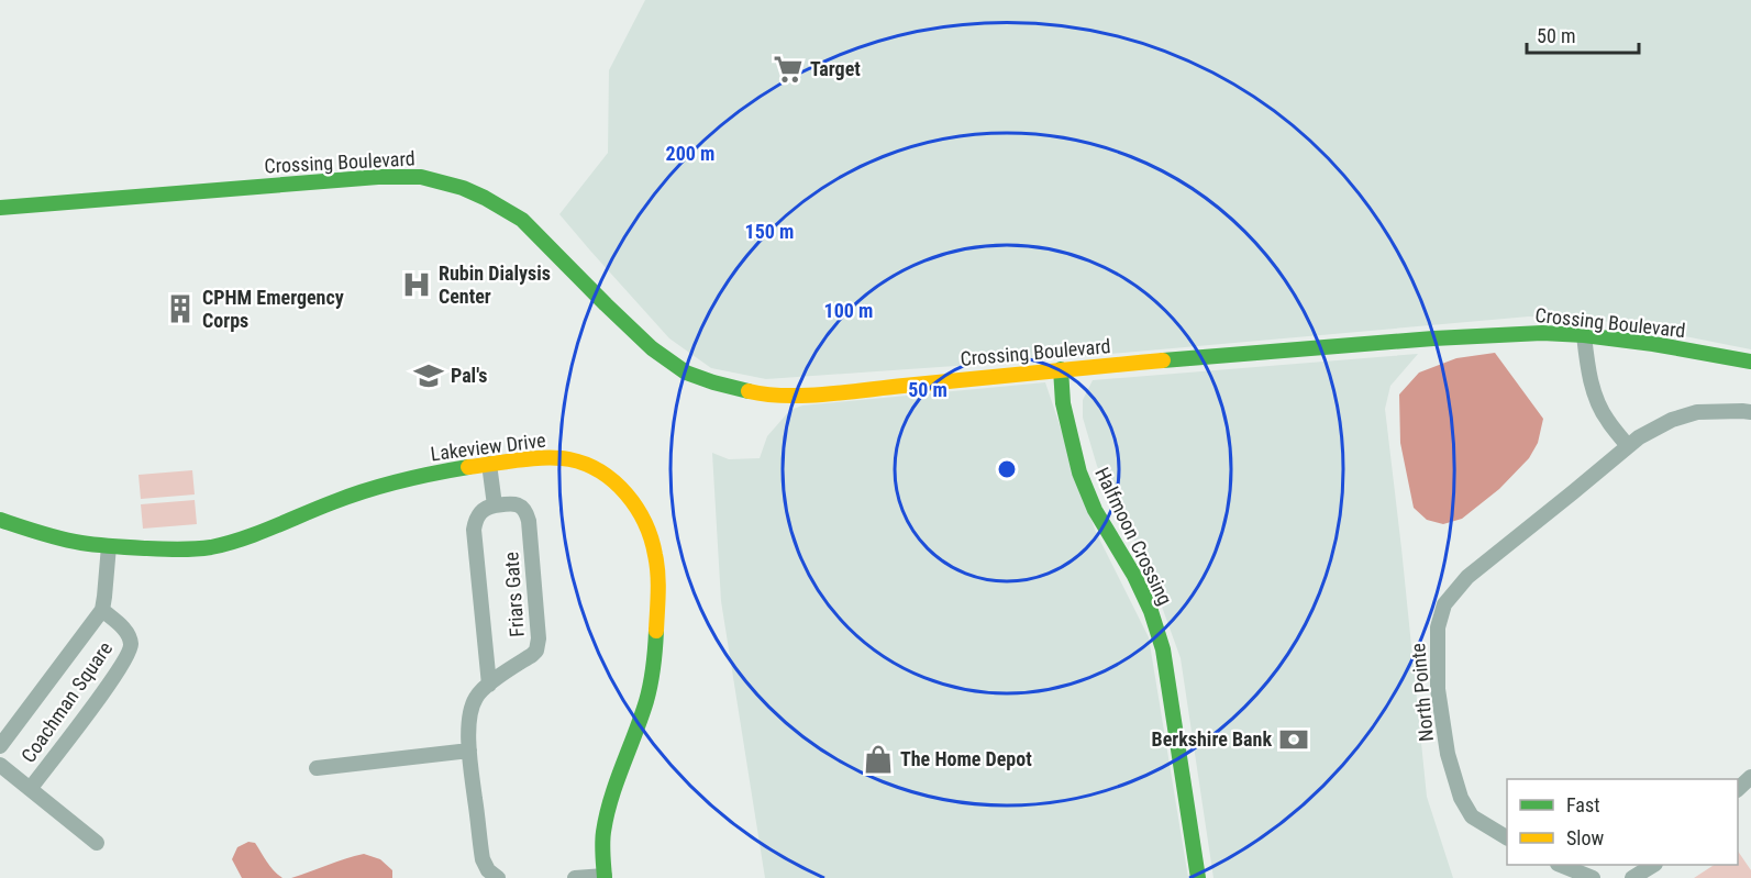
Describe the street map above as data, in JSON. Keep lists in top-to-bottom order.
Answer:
{
  "streets": {
    "street": [
      "Crossing Boulevard",
      "Lakeview Drive",
      "Halfmoon Crossing",
      "Friars Gate",
      "North Pointe",
      "Coachman Square"
    ]
  },
  "crossings": [
    ["Crossing Boulevard", "Halfmoon Crossing"],
    ["Lakeview Drive", "Coachman Square"]
  ],
  "places": {
    "supermarket": ["Target"],
    "hospital": ["Rubin Dialysis Center"],
    "building": ["CPHM Emergency Corps"],
    "school or university": ["Pal's"],
    "bank": ["Berkshire Bank"],
    "shop": ["The Home Depot"]
  },
  "legend": ["Fast", "Slow"],
  "scale_bar": "50 m",
  "rings": [
    "200 m",
    "150 m",
    "100 m",
    "50 m"
  ]
}
